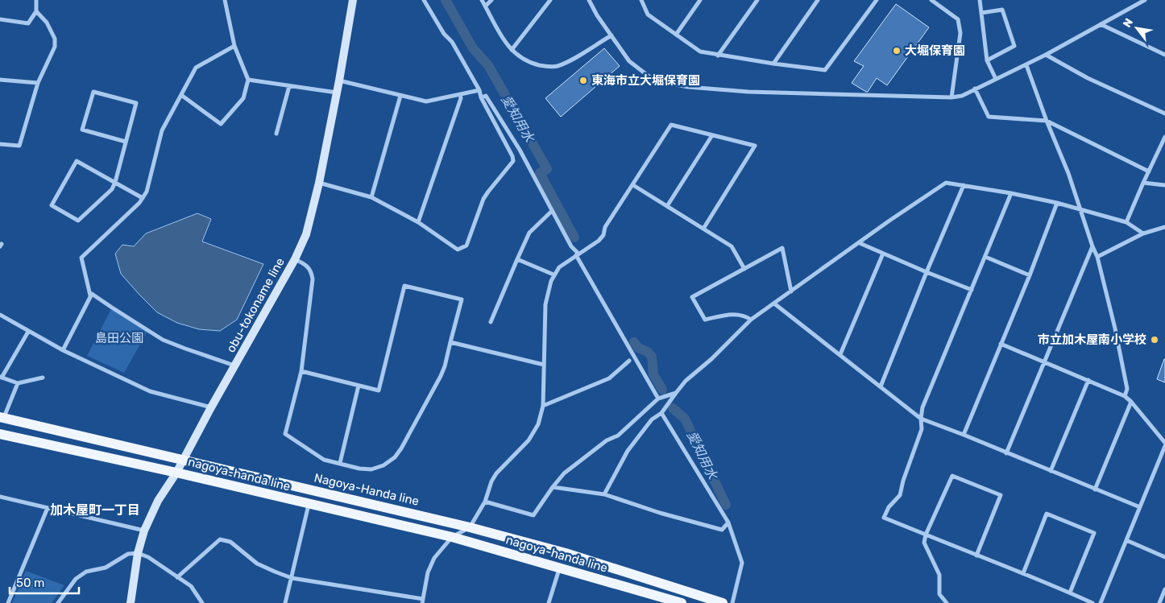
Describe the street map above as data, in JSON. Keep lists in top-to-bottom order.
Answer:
{
  "streets": {
    "main road": ["obu-tokoname line", "nagoya-handa line", "Nagoya-Handa line"]
  },
  "crossings": [
    ["obu-tokoname line", "nagoya-handa line"],
    ["obu-tokoname line", "Nagoya-Handa line"]
  ],
  "districts": ["加木屋町一丁目"],
  "water": ["愛知用水"],
  "parks": ["島田公園"],
  "places": ["大堀保育園", "東海市立大堀保育園", "市立加木屋南小学校"],
  "scale_bar": "50 m",
  "north": "top left"
}
